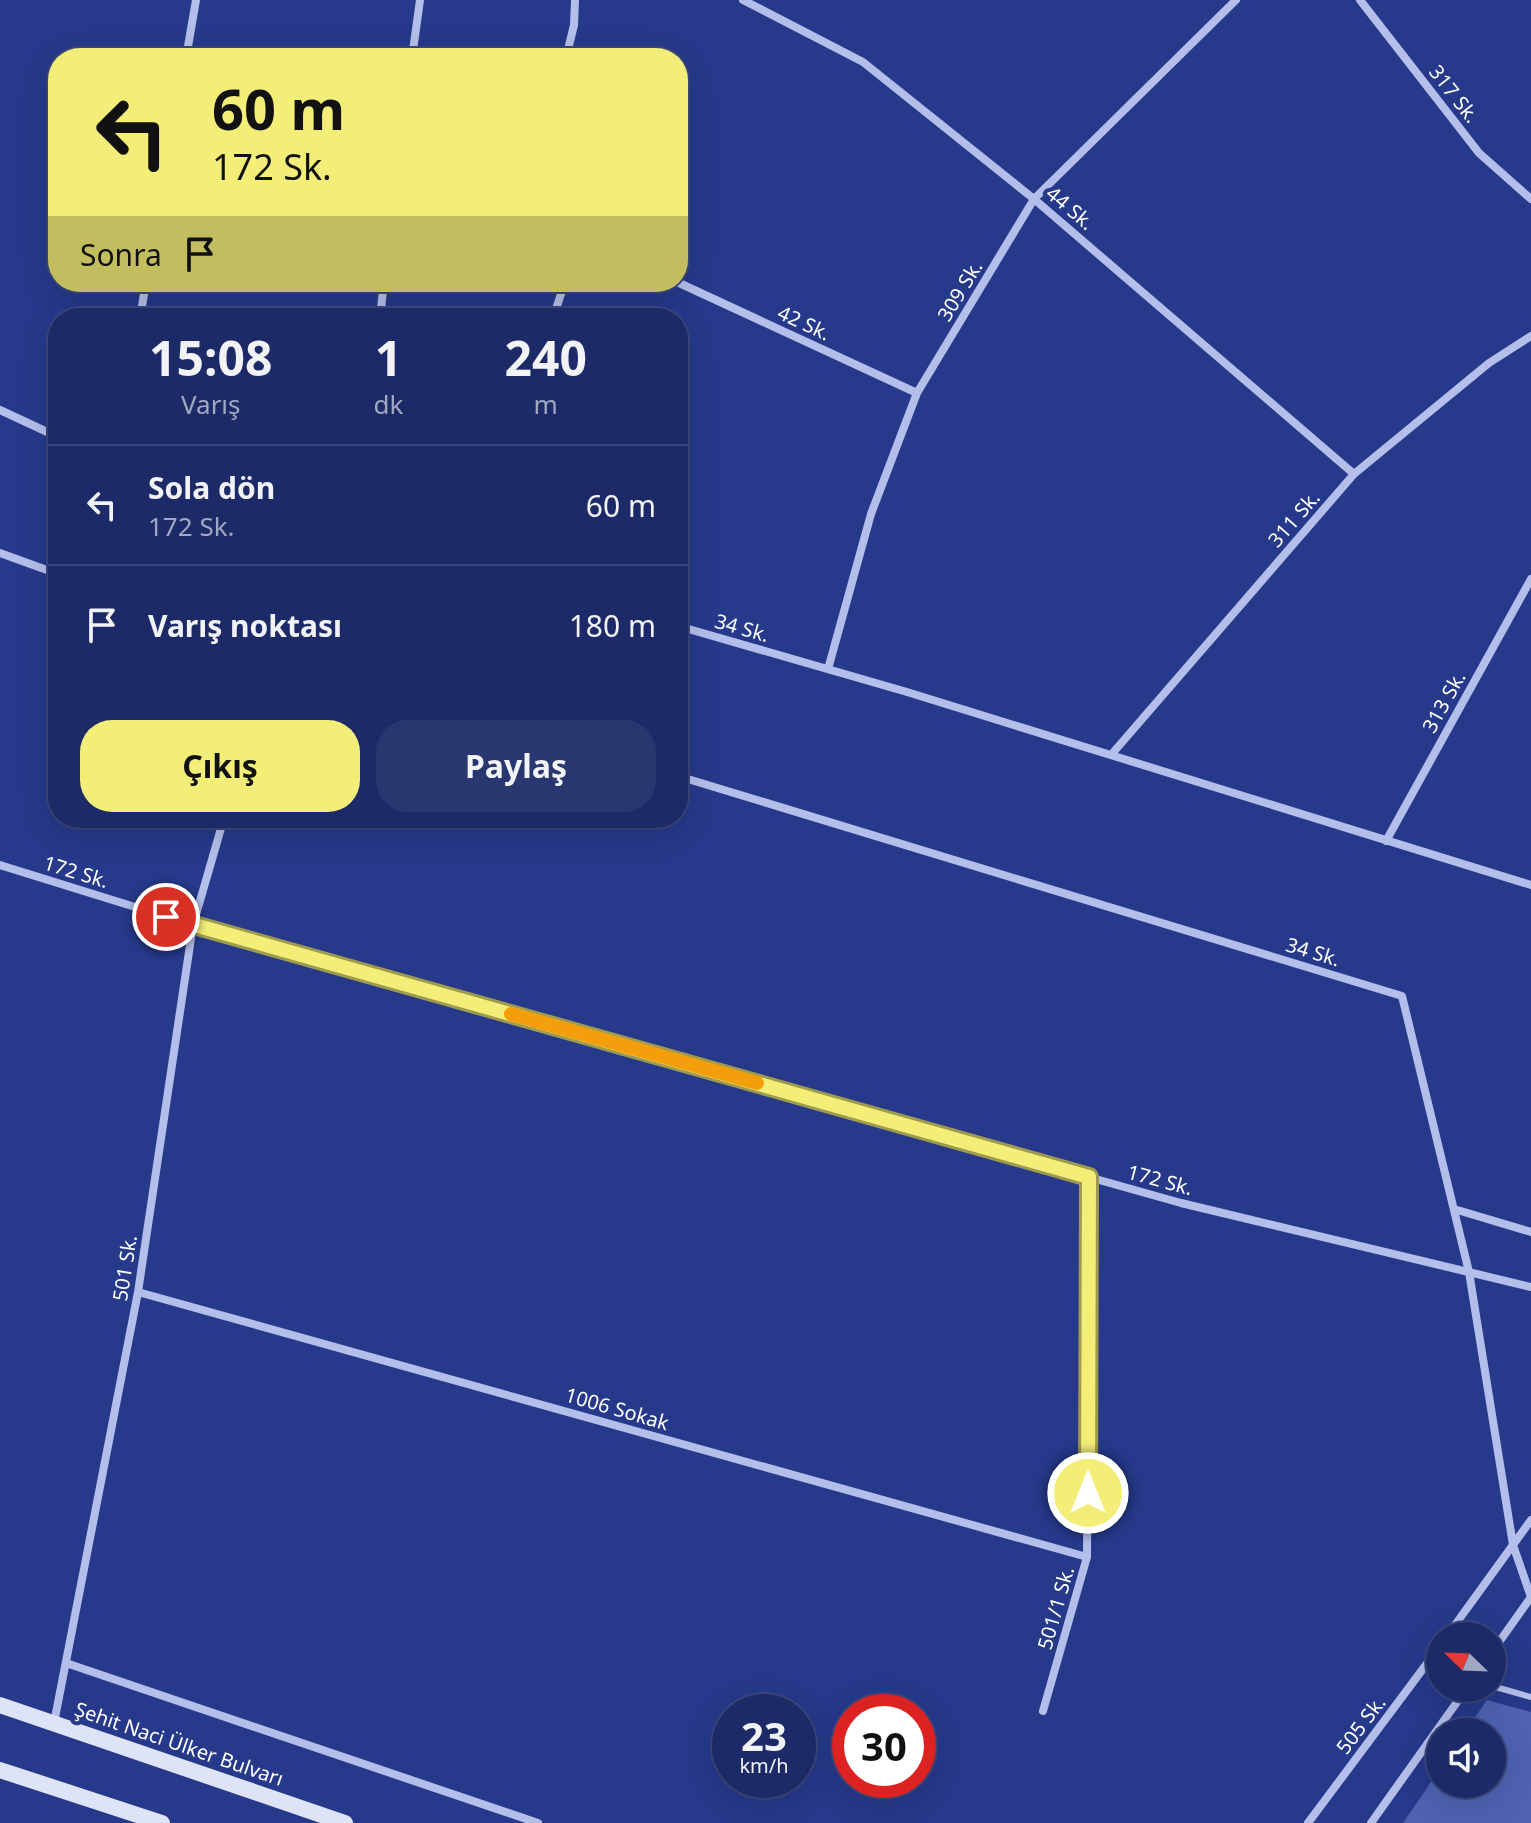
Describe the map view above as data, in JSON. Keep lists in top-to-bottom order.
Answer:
{
  "streets": {
    "street": [
      "317 Sk.",
      "44 Sk.",
      "309 Sk.",
      "42 Sk.",
      "311 Sk.",
      "34 Sk.",
      "313 Sk.",
      "172 Sk.",
      "501 Sk.",
      "1006 Sokak",
      "501/1 Sk.",
      "505 Sk.",
      "Şehit Naci Ülker Bulvarı"
    ]
  },
  "crossings": [
    ["44 Sk.", "309 Sk."],
    ["44 Sk.", "311 Sk."],
    ["309 Sk.", "42 Sk."],
    ["309 Sk.", "34 Sk."],
    ["311 Sk.", "34 Sk."],
    ["34 Sk.", "313 Sk."],
    ["34 Sk.", "172 Sk."],
    ["172 Sk.", "501 Sk."],
    ["172 Sk.", "501/1 Sk."],
    ["501 Sk.", "1006 Sokak"],
    ["501 Sk.", "Şehit Naci Ülker Bulvarı"],
    ["1006 Sokak", "501/1 Sk."]
  ],
  "north": "top left",
  "page": {
    "turn": ["60 m", "172 Sk."],
    "then": "Sonra",
    "eta": [
      "15:08",
      "Varış",
      "1",
      "dk",
      "240",
      "m"
    ],
    "list": [
      {
        "name": "Sola dön",
        "note": "172 Sk.",
        "value": "60 m"
      },
      {
        "name": "Varış noktası",
        "value": "180 m"
      }
    ],
    "buttons": ["Çıkış", "Paylaş"],
    "speed": "23 km/h",
    "limit": "30"
  }
}
